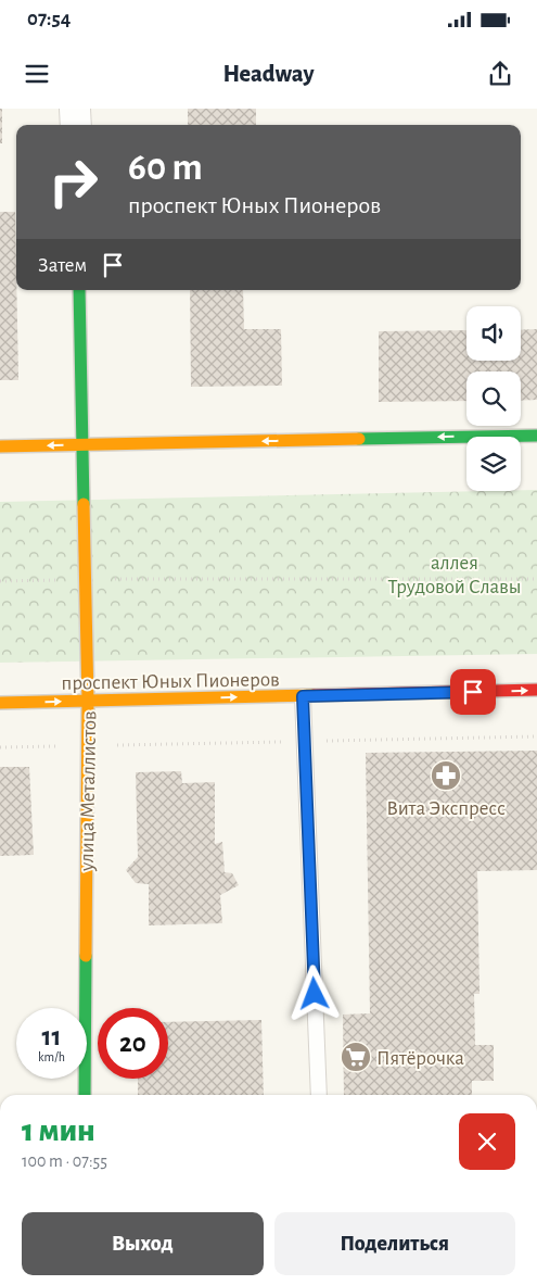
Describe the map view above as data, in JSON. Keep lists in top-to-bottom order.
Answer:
{
  "streets": {
    "street": ["проспект Юных Пионеров", "улица Металлистов"]
  },
  "crossings": [
    ["проспект Юных Пионеров", "улица Металлистов"]
  ],
  "one_way": ["проспект Юных Пионеров"],
  "parks": ["аллея Трудовой Славы"],
  "places": {
    "pharmacy": ["Вита Экспресс"],
    "supermarket": ["Пятёрочка"]
  },
  "page": {
    "status": "07:54",
    "header": "Headway",
    "turn": ["60 m", "проспект Юных Пионеров"],
    "then": "Затем",
    "speed": "11 km/h",
    "limit": "20",
    "heading": ["1 мин", "100 m · 07:55"],
    "buttons": ["Выход", "Поделиться"]
  }
}
